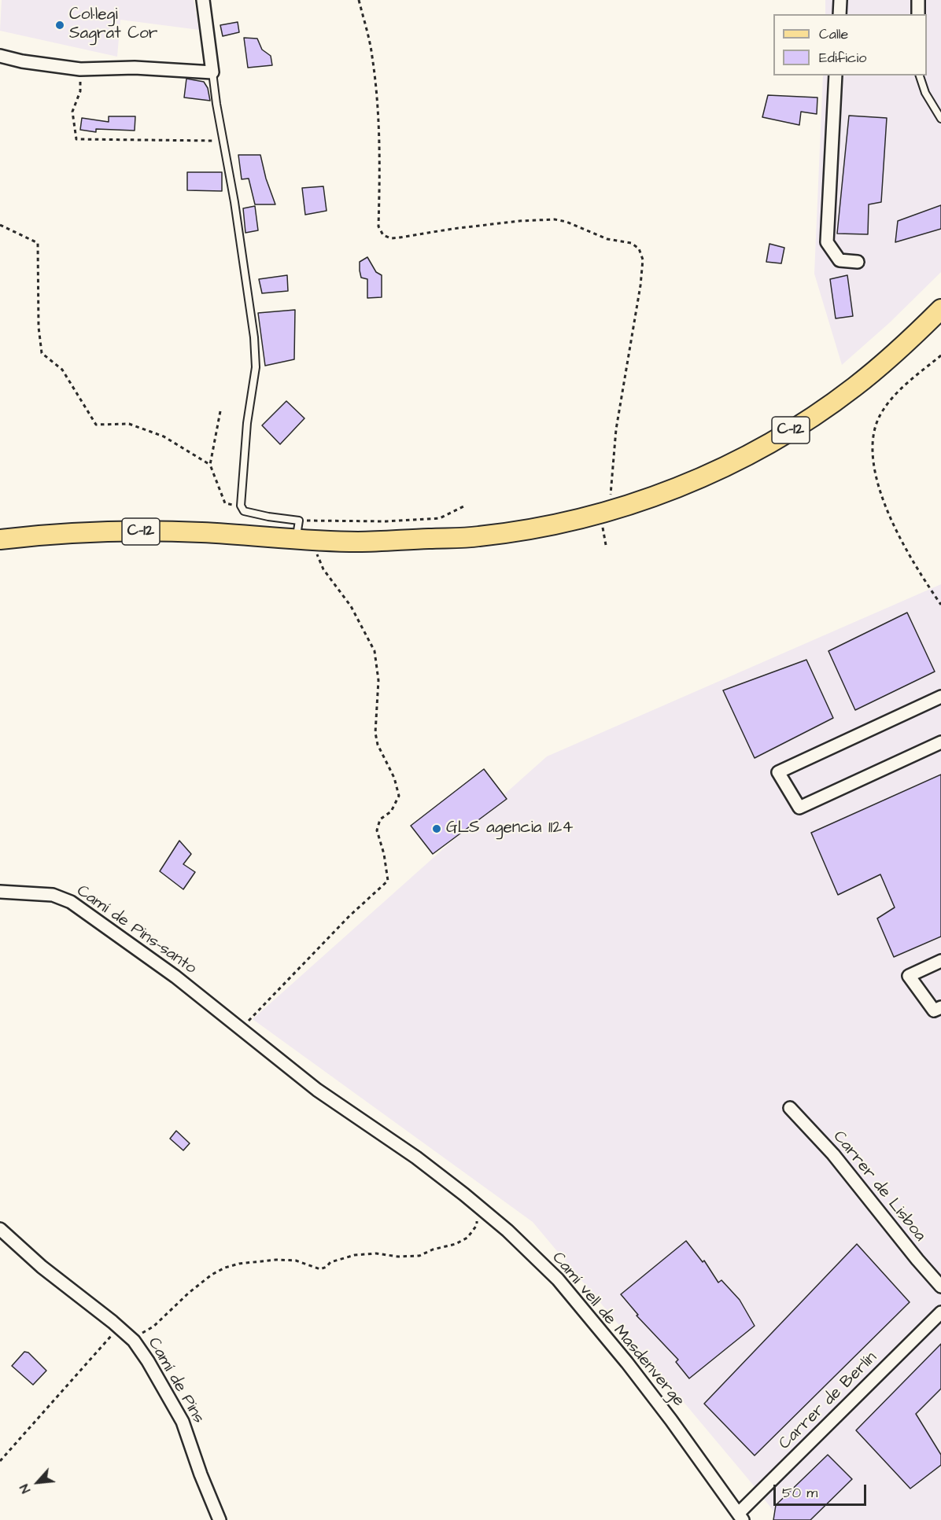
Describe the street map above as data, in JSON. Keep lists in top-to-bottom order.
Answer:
{
  "streets": {
    "main road": ["C-12"],
    "street": [
      "Camí de Pins-santo",
      "Carrer de Lisboa",
      "Camí vell de Masdenverge",
      "Camí de Pins",
      "Carrer de Berlín"
    ]
  },
  "crossings": [
    ["Camí de Pins-santo", "Camí vell de Masdenverge"],
    ["Camí vell de Masdenverge", "Carrer de Berlín"]
  ],
  "places": ["Col·legi Sagrat Cor", "GLS agencia 1124"],
  "legend": ["Calle", "Edificio"],
  "scale_bar": "50 m",
  "north": "bottom left"
}
